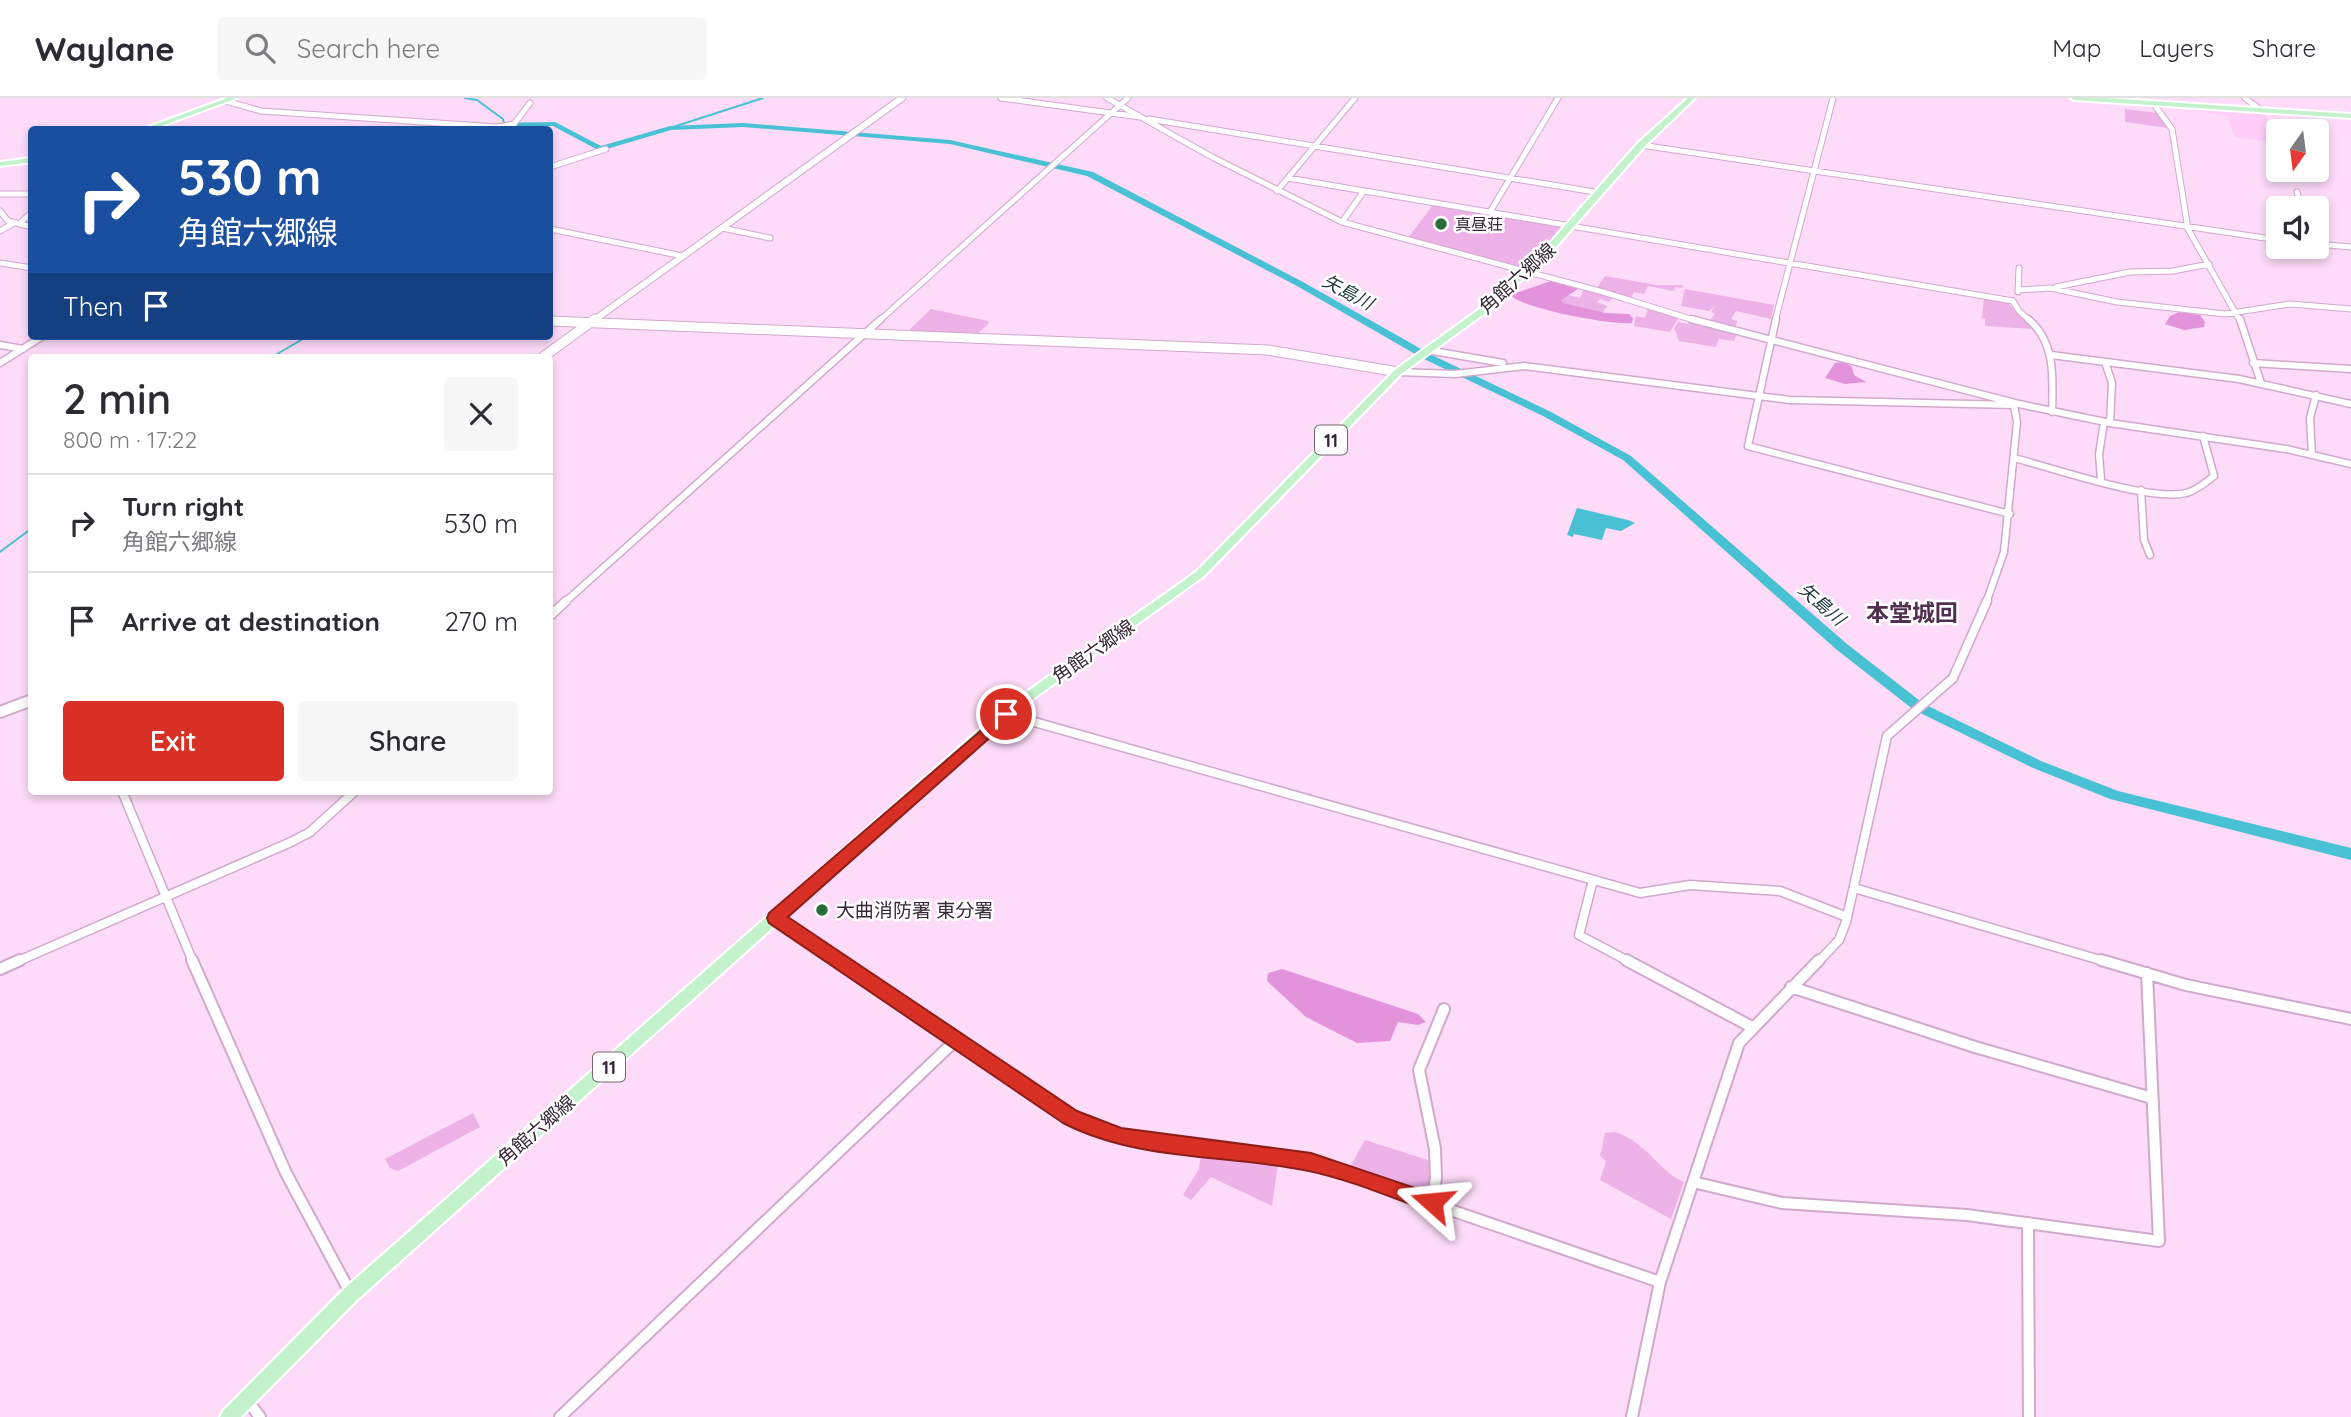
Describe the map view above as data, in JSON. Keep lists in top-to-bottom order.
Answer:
{
  "streets": {
    "main road": ["角館六郷線", "11"]
  },
  "districts": ["本堂城回"],
  "water": ["矢島川"],
  "places": ["真昼荘", "大曲消防署 東分署"],
  "north": "bottom",
  "page": {
    "header": "Waylane",
    "search": "Search here",
    "nav": ["Map", "Layers", "Share"],
    "turn": ["530 m", "角館六郷線"],
    "then": "Then",
    "heading": ["2 min", "800 m · 17:22"],
    "list": [
      {
        "name": "Turn right",
        "note": "角館六郷線",
        "value": "530 m"
      },
      {
        "name": "Arrive at destination",
        "value": "270 m"
      }
    ],
    "buttons": ["Exit", "Share"]
  }
}
